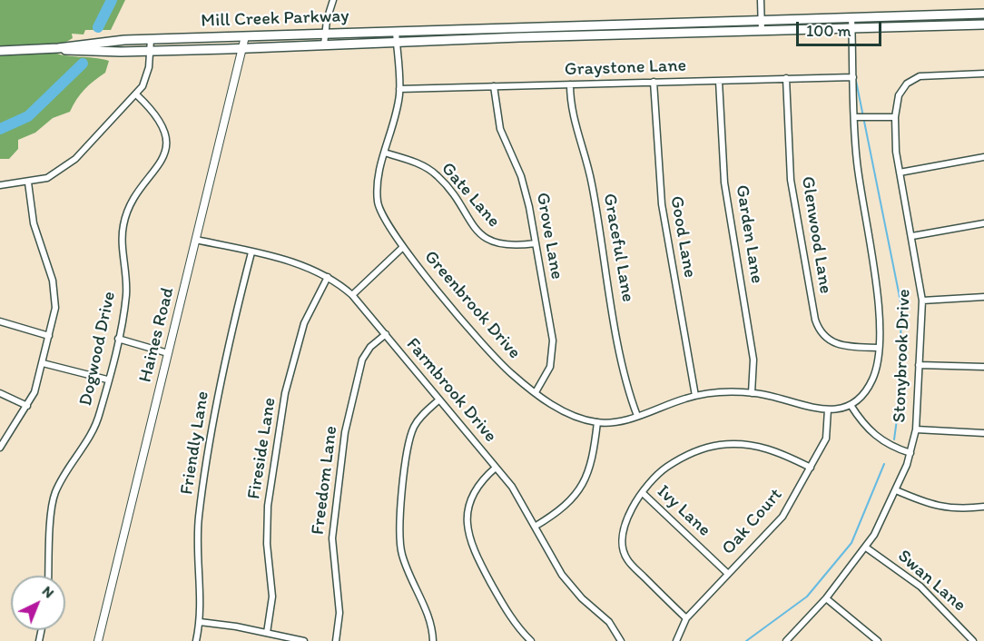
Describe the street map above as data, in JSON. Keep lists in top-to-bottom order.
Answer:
{
  "streets": {
    "main road": ["Mill Creek Parkway"],
    "street": [
      "Graystone Lane",
      "Gate Lane",
      "Garden Lane",
      "Glenwood Lane",
      "Grove Lane",
      "Good Lane",
      "Graceful Lane",
      "Greenbrook Drive",
      "Haines Road",
      "Dogwood Drive",
      "Stonybrook Drive",
      "Farmbrook Drive",
      "Friendly Lane",
      "Fireside Lane",
      "Freedom Lane",
      "Ivy Lane",
      "Oak Court",
      "Swan Lane"
    ]
  },
  "crossings": [
    ["Mill Creek Parkway", "Greenbrook Drive"],
    ["Mill Creek Parkway", "Haines Road"],
    ["Graystone Lane", "Garden Lane"],
    ["Graystone Lane", "Glenwood Lane"],
    ["Graystone Lane", "Grove Lane"],
    ["Graystone Lane", "Good Lane"],
    ["Graystone Lane", "Graceful Lane"],
    ["Graystone Lane", "Greenbrook Drive"],
    ["Gate Lane", "Grove Lane"],
    ["Gate Lane", "Greenbrook Drive"],
    ["Garden Lane", "Greenbrook Drive"],
    ["Grove Lane", "Greenbrook Drive"],
    ["Good Lane", "Greenbrook Drive"],
    ["Graceful Lane", "Greenbrook Drive"],
    ["Greenbrook Drive", "Oak Court"],
    ["Haines Road", "Farmbrook Drive"],
    ["Stonybrook Drive", "Swan Lane"],
    ["Farmbrook Drive", "Friendly Lane"],
    ["Farmbrook Drive", "Fireside Lane"],
    ["Farmbrook Drive", "Freedom Lane"],
    ["Ivy Lane", "Oak Court"]
  ],
  "scale_bar": "100 m",
  "north": "top right"
}
